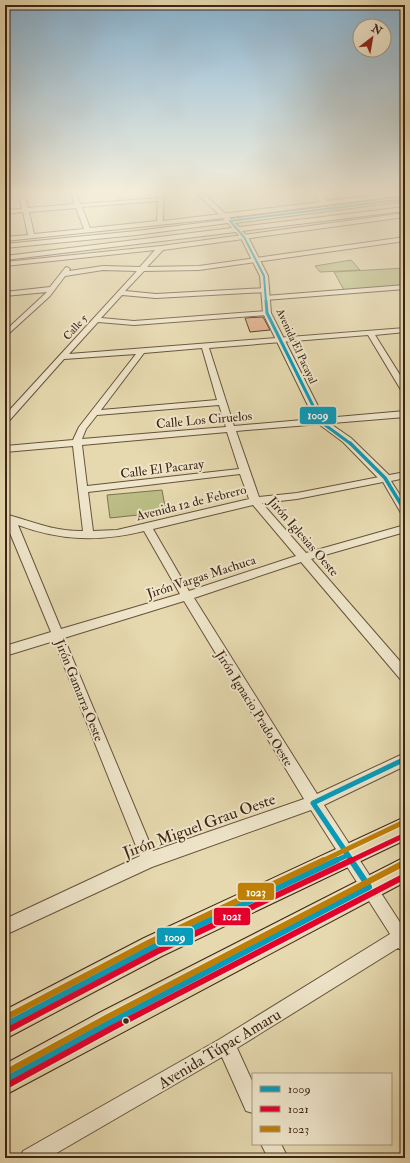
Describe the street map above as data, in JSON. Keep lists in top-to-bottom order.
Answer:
{
  "streets": {
    "street": [
      "Calle 5",
      "Avenida El Pacayal",
      "Calle Los Ciruelos",
      "Calle El Pacaray",
      "Avenida 12 de Febrero",
      "Jirón Iglesias Oeste",
      "Jirón Vargas Machuca",
      "Jirón Gamarra Oeste",
      "Jirón Ignacio Prado Oeste",
      "Jirón Miguel Grau Oeste",
      "Avenida Túpac Amaru"
    ]
  },
  "crossings": [
    ["Avenida El Pacayal", "Calle Los Ciruelos"],
    ["Avenida El Pacayal", "Avenida 12 de Febrero"],
    ["Calle Los Ciruelos", "Jirón Iglesias Oeste"],
    ["Calle El Pacaray", "Jirón Iglesias Oeste"],
    ["Avenida 12 de Febrero", "Jirón Iglesias Oeste"],
    ["Avenida 12 de Febrero", "Jirón Gamarra Oeste"],
    ["Avenida 12 de Febrero", "Jirón Ignacio Prado Oeste"],
    ["Jirón Iglesias Oeste", "Jirón Vargas Machuca"],
    ["Jirón Vargas Machuca", "Jirón Gamarra Oeste"],
    ["Jirón Vargas Machuca", "Jirón Ignacio Prado Oeste"],
    ["Jirón Gamarra Oeste", "Jirón Miguel Grau Oeste"],
    ["Jirón Ignacio Prado Oeste", "Jirón Miguel Grau Oeste"],
    ["Jirón Ignacio Prado Oeste", "Avenida Túpac Amaru"]
  ],
  "lines": ["transit line 1009", "transit line 1023", "transit line 1021"],
  "legend": ["1009", "1021", "1023"],
  "north": "top right"
}
